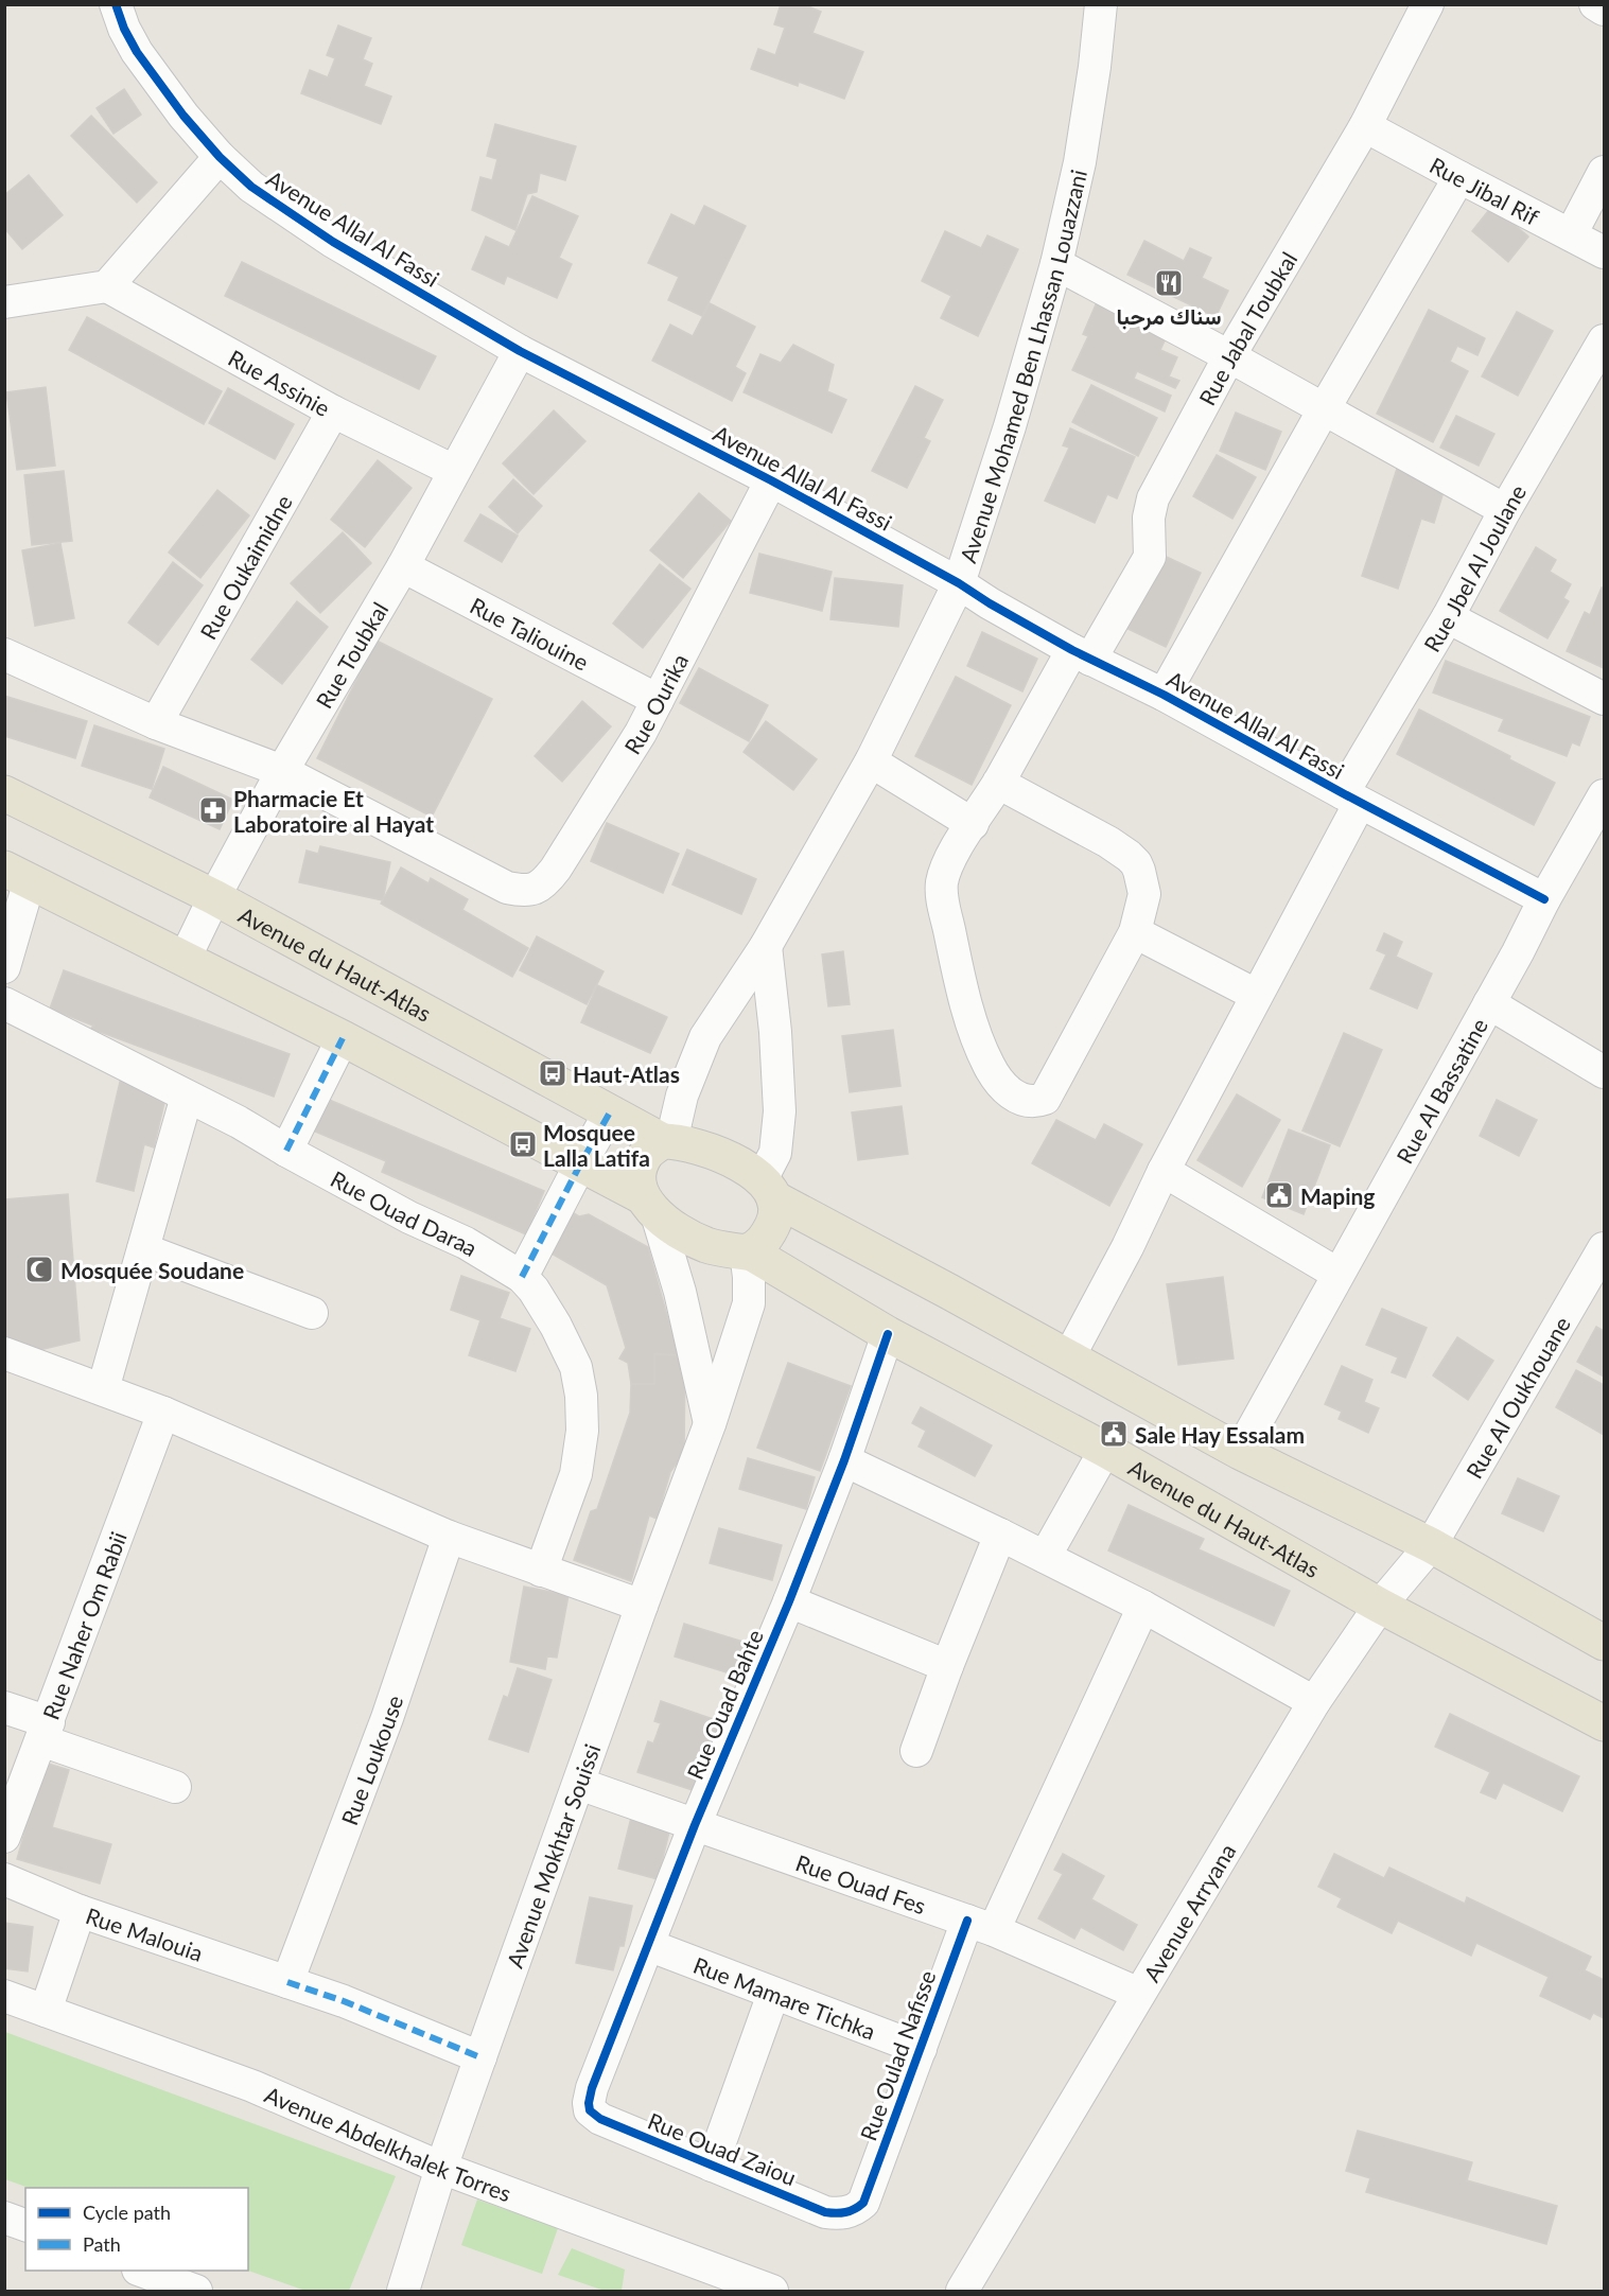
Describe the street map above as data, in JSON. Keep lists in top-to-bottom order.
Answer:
{
  "streets": {
    "main road": ["Avenue du Haut-Atlas"],
    "street": [
      "Rue Jibal Rif",
      "Avenue Allal Al Fassi",
      "Rue Jabal Toubkal",
      "Avenue Mohamed Ben Lhassan Louazzani",
      "Rue Assinie",
      "Rue Oukaimidne",
      "Rue Jbel Al Joulane",
      "Rue Taliouine",
      "Rue Toubkal",
      "Rue Ourika",
      "Rue Al Bassatine",
      "Rue Ouad Daraa",
      "Rue Al Oukhouane",
      "Rue Naher Om Rabii",
      "Rue Ouad Bahte",
      "Rue Loukouse",
      "Avenue Mokhtar Souissi",
      "Rue Ouad Fes",
      "Avenue Arryana",
      "Rue Malouia",
      "Rue Mamare Tichka",
      "Rue Oulad Nafisse",
      "Avenue Abdelkhalek Torres",
      "Rue Ouad Zaiou"
    ]
  },
  "crossings": [
    ["Rue Jibal Rif", "Rue Jabal Toubkal"],
    ["Avenue Allal Al Fassi", "Rue Jabal Toubkal"],
    ["Avenue Allal Al Fassi", "Avenue Mohamed Ben Lhassan Louazzani"],
    ["Avenue Allal Al Fassi", "Rue Jbel Al Joulane"],
    ["Avenue Allal Al Fassi", "Rue Toubkal"],
    ["Avenue Allal Al Fassi", "Rue Ourika"],
    ["Avenue Allal Al Fassi", "Rue Al Bassatine"],
    ["Avenue Mohamed Ben Lhassan Louazzani", "Avenue du Haut-Atlas"],
    ["Avenue Mohamed Ben Lhassan Louazzani", "Avenue Mokhtar Souissi"],
    ["Rue Assinie", "Rue Oukaimidne"],
    ["Rue Assinie", "Rue Toubkal"],
    ["Rue Taliouine", "Rue Toubkal"],
    ["Rue Taliouine", "Rue Ourika"],
    ["Rue Toubkal", "Rue Ourika"],
    ["Rue Toubkal", "Avenue du Haut-Atlas"],
    ["Avenue du Haut-Atlas", "Rue Ouad Bahte"],
    ["Avenue du Haut-Atlas", "Avenue Mokhtar Souissi"],
    ["Avenue du Haut-Atlas", "Avenue Arryana"],
    ["Rue Al Oukhouane", "Avenue Arryana"],
    ["Rue Ouad Bahte", "Rue Ouad Fes"],
    ["Rue Ouad Bahte", "Rue Mamare Tichka"],
    ["Rue Ouad Bahte", "Rue Ouad Zaiou"],
    ["Rue Loukouse", "Rue Malouia"],
    ["Avenue Mokhtar Souissi", "Rue Ouad Fes"],
    ["Avenue Mokhtar Souissi", "Rue Malouia"],
    ["Avenue Mokhtar Souissi", "Avenue Abdelkhalek Torres"],
    ["Rue Ouad Fes", "Avenue Arryana"],
    ["Rue Ouad Fes", "Rue Oulad Nafisse"],
    ["Rue Mamare Tichka", "Rue Oulad Nafisse"],
    ["Rue Oulad Nafisse", "Rue Ouad Zaiou"]
  ],
  "places": {
    "restaurant": ["سناك مرحبا"],
    "pharmacy": ["Pharmacie Et Laboratoire al Hayat"],
    "bus stop": ["Haut-Atlas", "Mosquee Lalla Latifa"],
    "public building": ["Maping", "Sale Hay Essalam"],
    "mosque": ["Mosquée Soudane"]
  },
  "legend": ["Cycle path", "Path"]
}
